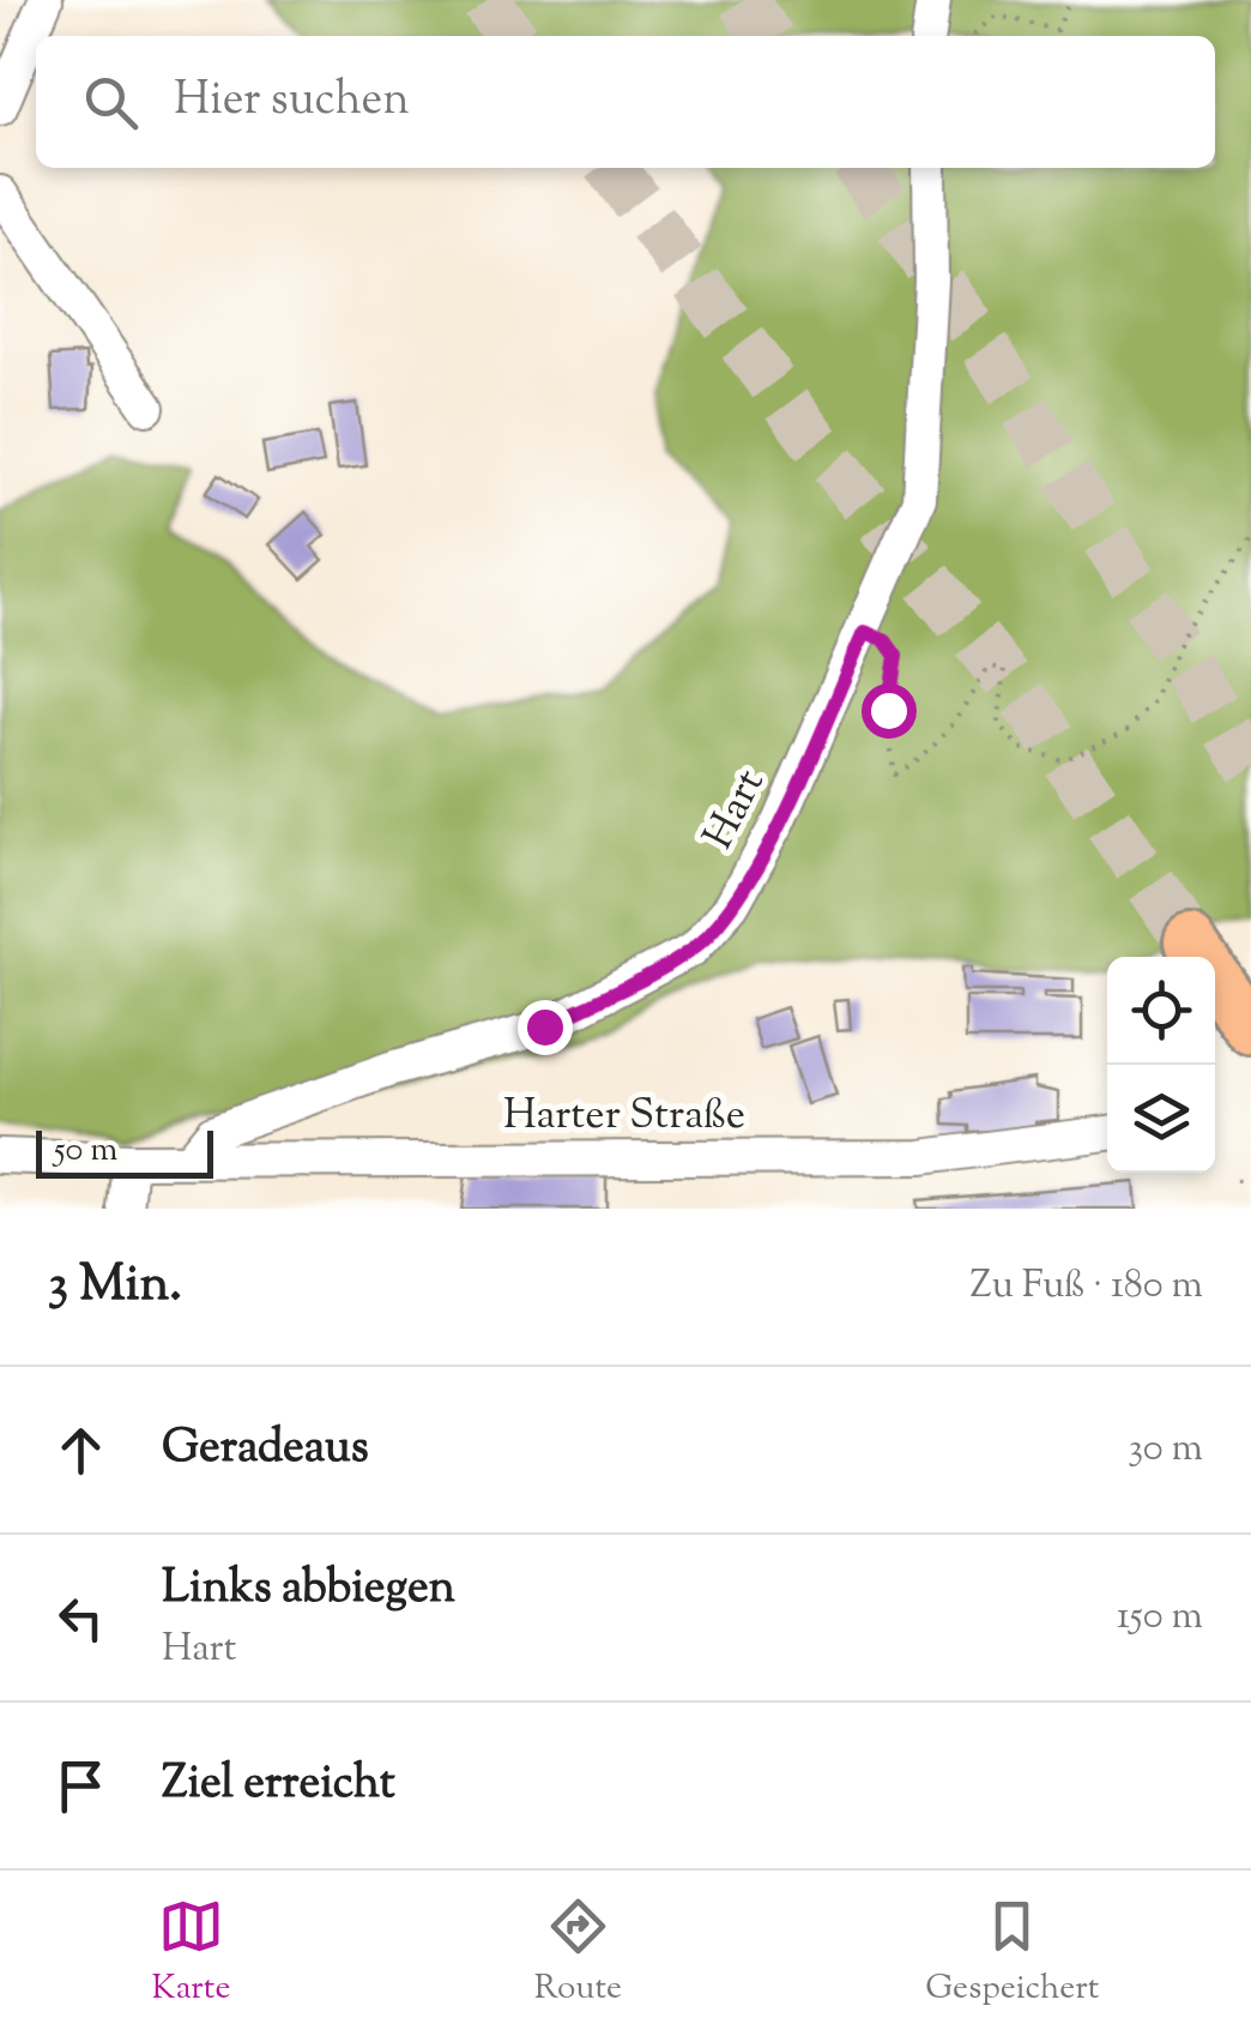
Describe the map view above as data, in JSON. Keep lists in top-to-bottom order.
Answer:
{
  "streets": {
    "street": ["Hart", "Harter Straße"]
  },
  "crossings": [
    ["Hart", "Harter Straße"]
  ],
  "scale_bar": "50 m",
  "page": {
    "search": "Hier suchen",
    "scale": "50 m",
    "heading": ["3 Min.", "Zu Fuß · 180 m"],
    "list": [
      ["Geradeaus", "30 m"],
      ["Links abbiegen", "Hart", "150 m"],
      "Ziel erreicht"
    ],
    "nav": ["Karte", "Route", "Gespeichert"]
  }
}
